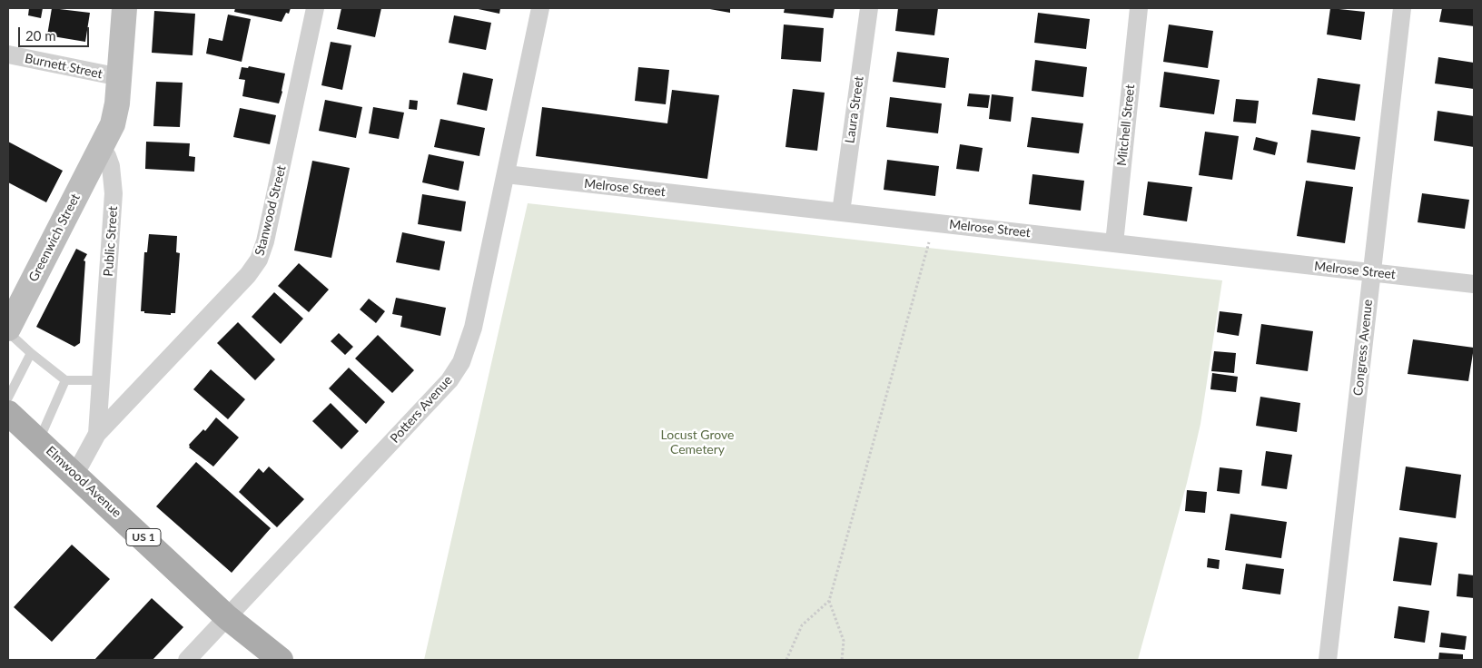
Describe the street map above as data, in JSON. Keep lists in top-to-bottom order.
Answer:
{
  "streets": {
    "main road": ["Greenwich Street", "Elmwood Avenue", "US 1"],
    "street": [
      "Burnett Street",
      "Laura Street",
      "Mitchell Street",
      "Melrose Street",
      "Stanwood Street",
      "Public Street",
      "Congress Avenue",
      "Potters Avenue"
    ]
  },
  "crossings": [
    ["Laura Street", "Melrose Street"],
    ["Mitchell Street", "Melrose Street"],
    ["Melrose Street", "Congress Avenue"],
    ["Melrose Street", "Potters Avenue"],
    ["Stanwood Street", "Public Street"],
    ["Greenwich Street", "Public Street"],
    ["Public Street", "Elmwood Avenue"],
    ["Potters Avenue", "Elmwood Avenue"]
  ],
  "parks": ["Locust Grove Cemetery"],
  "scale_bar": "20 m"
}
